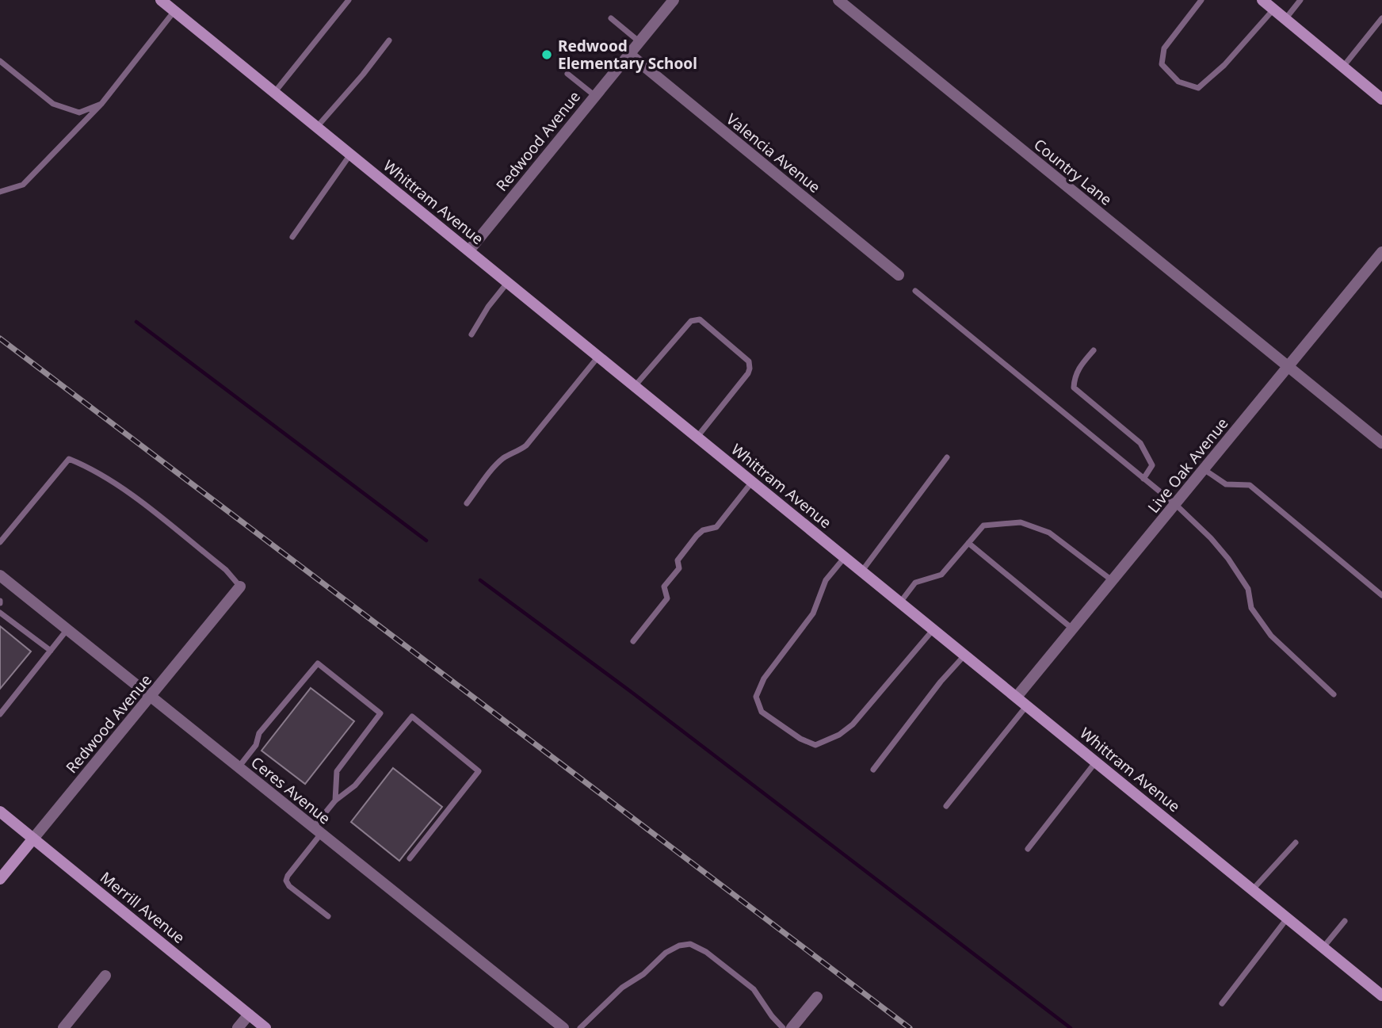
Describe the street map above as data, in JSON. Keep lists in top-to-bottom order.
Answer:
{
  "streets": {
    "street": [
      "Redwood Avenue",
      "Valencia Avenue",
      "Country Lane",
      "Whittram Avenue",
      "Live Oak Avenue",
      "Ceres Avenue",
      "Merrill Avenue"
    ]
  },
  "crossings": [
    ["Redwood Avenue", "Valencia Avenue"],
    ["Redwood Avenue", "Whittram Avenue"],
    ["Redwood Avenue", "Ceres Avenue"],
    ["Redwood Avenue", "Merrill Avenue"],
    ["Country Lane", "Live Oak Avenue"],
    ["Whittram Avenue", "Live Oak Avenue"]
  ],
  "places": ["Redwood Elementary School"]
}
